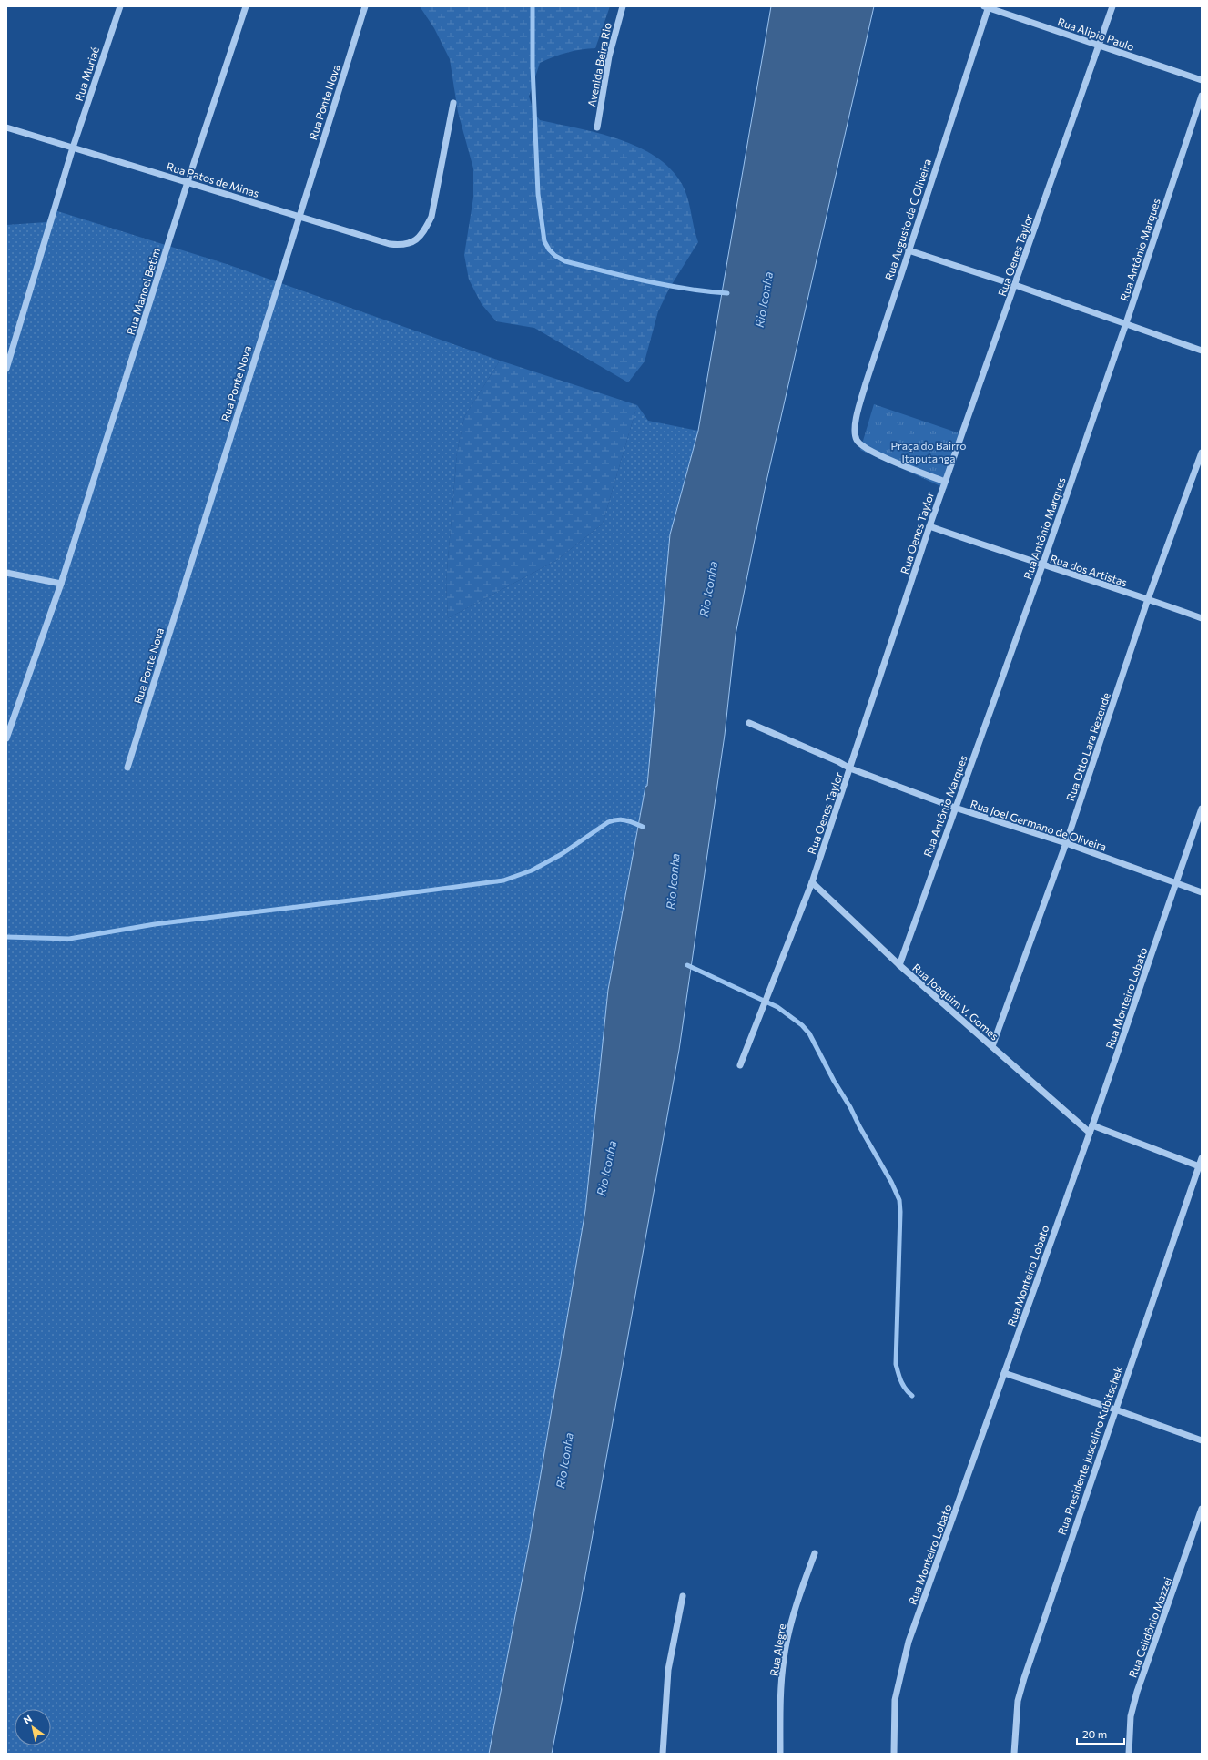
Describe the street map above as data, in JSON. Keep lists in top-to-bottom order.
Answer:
{
  "streets": {
    "street": [
      "Rua Alipio Paulo",
      "Avenida Beira Rio",
      "Rua Muriaé",
      "Rua Ponte Nova",
      "Rua Patos de Minas",
      "Rua Augusto da C Oliveira",
      "Rua Antônio Marques",
      "Rua Oenes Taylor",
      "Rua Manoel Betim",
      "Rua dos Artistas",
      "Rua Otto Lara Rezende",
      "Rua Joel Germano de Oliveira",
      "Rua Monteiro Lobato",
      "Rua Joaquim V. Gomes",
      "Rua Presidente Juscelino Kubitschek",
      "Rua Celidônio Mazzei",
      "Rua Alegre"
    ]
  },
  "crossings": [
    ["Rua Alipio Paulo", "Rua Augusto da C Oliveira"],
    ["Rua Alipio Paulo", "Rua Oenes Taylor"],
    ["Rua Muriaé", "Rua Patos de Minas"],
    ["Rua Ponte Nova", "Rua Patos de Minas"],
    ["Rua Patos de Minas", "Rua Manoel Betim"],
    ["Rua Augusto da C Oliveira", "Rua Oenes Taylor"],
    ["Rua Antônio Marques", "Rua dos Artistas"],
    ["Rua Antônio Marques", "Rua Joel Germano de Oliveira"],
    ["Rua Antônio Marques", "Rua Joaquim V. Gomes"],
    ["Rua Oenes Taylor", "Rua dos Artistas"],
    ["Rua Oenes Taylor", "Rua Joel Germano de Oliveira"],
    ["Rua Oenes Taylor", "Rua Joaquim V. Gomes"],
    ["Rua dos Artistas", "Rua Otto Lara Rezende"],
    ["Rua Otto Lara Rezende", "Rua Joel Germano de Oliveira"],
    ["Rua Otto Lara Rezende", "Rua Joaquim V. Gomes"],
    ["Rua Joel Germano de Oliveira", "Rua Monteiro Lobato"],
    ["Rua Monteiro Lobato", "Rua Joaquim V. Gomes"]
  ],
  "water": ["Rio Iconha"],
  "parks": ["Praça do Bairro Itaputanga"],
  "scale_bar": "20 m",
  "north": "top left"
}
